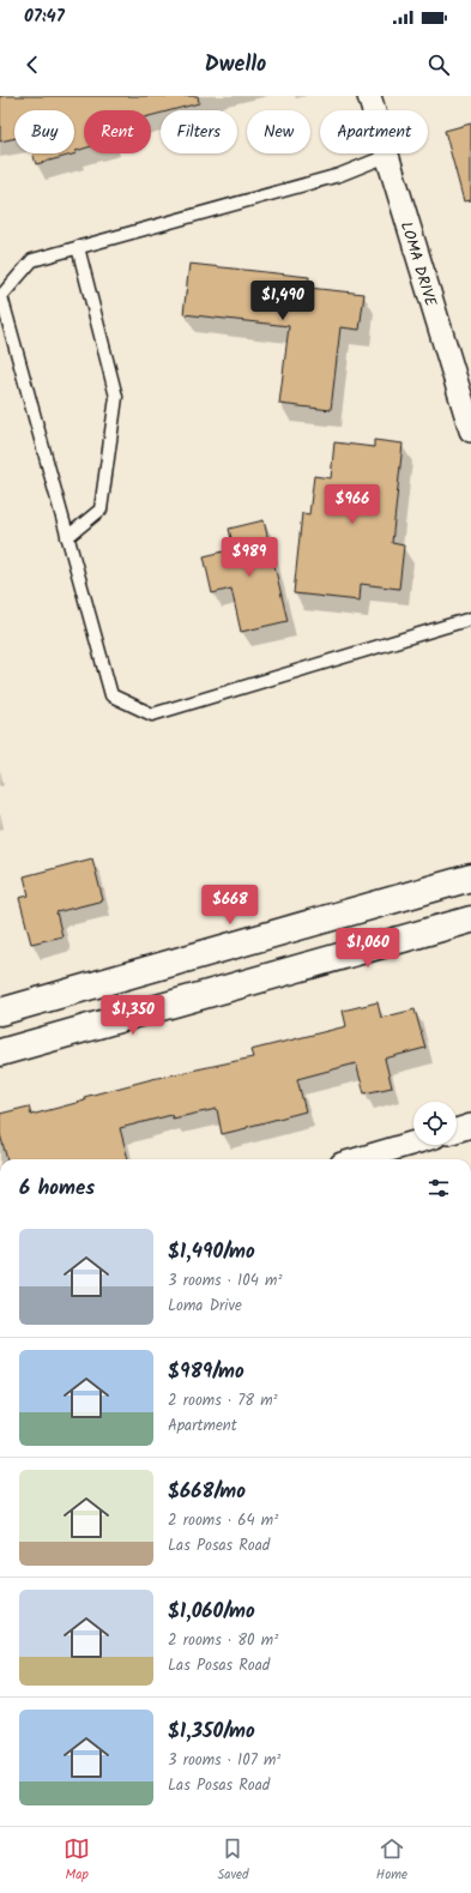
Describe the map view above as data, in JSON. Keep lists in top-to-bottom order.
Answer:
{
  "streets": {
    "street": ["LOMA DRIVE"]
  },
  "page": {
    "status": "07:47",
    "header": "Dwello",
    "chip": [
      "Buy",
      "Rent",
      "Filters",
      "New",
      "Apartment"
    ],
    "price": [
      "$1,490",
      "$966",
      "$989",
      "$668",
      "$1,060",
      "$1,350"
    ],
    "heading": "6 homes",
    "list": [
      {
        "name": "$1,490/mo",
        "note": "3 rooms · 104 m² · Loma Drive"
      },
      {
        "name": "$989/mo",
        "note": "2 rooms · 78 m² · Apartment"
      },
      {
        "name": "$668/mo",
        "note": "2 rooms · 64 m² · Las Posas Road"
      },
      {
        "name": "$1,060/mo",
        "note": "2 rooms · 80 m² · Las Posas Road"
      },
      {
        "name": "$1,350/mo",
        "note": "3 rooms · 107 m² · Las Posas Road"
      }
    ],
    "tabs": ["Map", "Saved", "Home"]
  }
}
